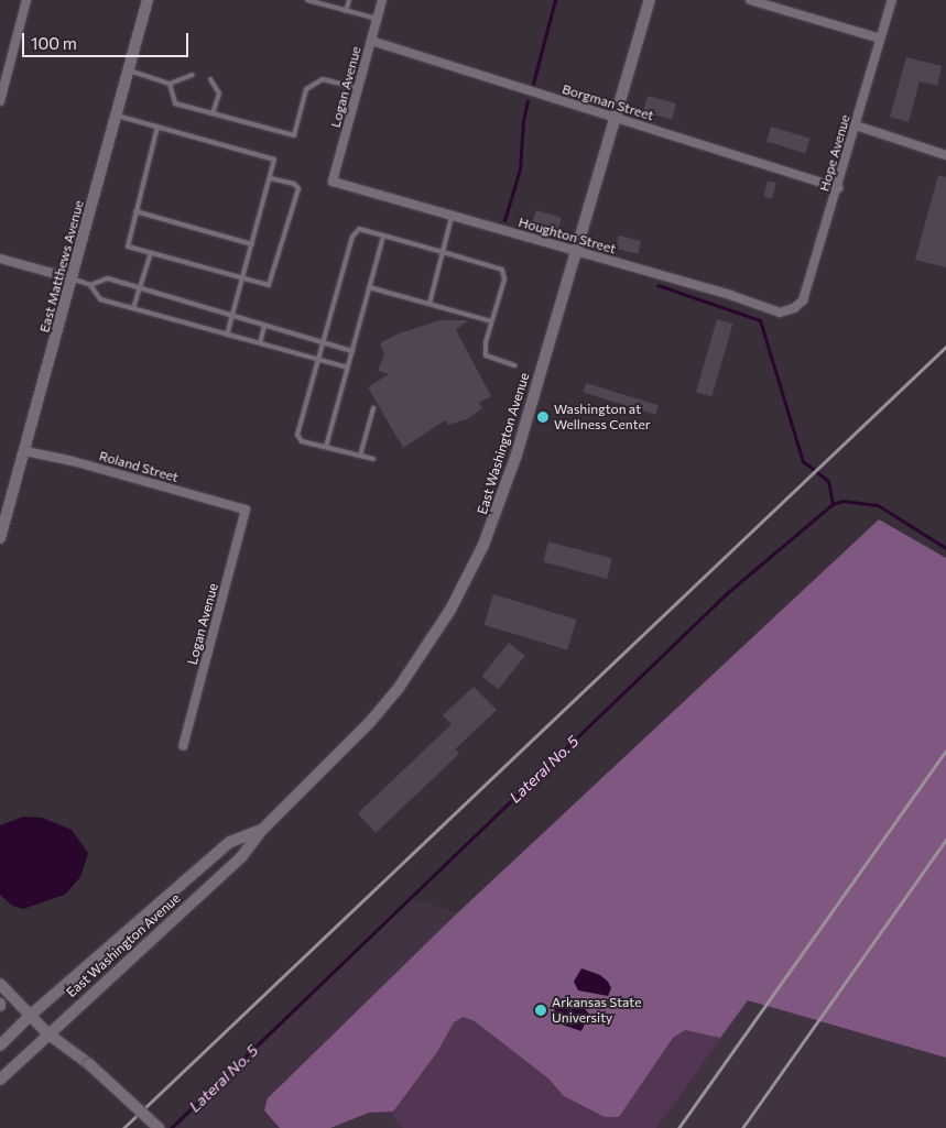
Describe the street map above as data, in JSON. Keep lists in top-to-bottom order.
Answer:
{
  "streets": {
    "street": [
      "Logan Avenue",
      "Borgman Street",
      "Hope Avenue",
      "Houghton Street",
      "East Matthews Avenue",
      "East Washington Avenue",
      "Roland Street"
    ]
  },
  "crossings": [
    ["Logan Avenue", "Borgman Street"],
    ["Logan Avenue", "Houghton Street"],
    ["Logan Avenue", "Roland Street"],
    ["Borgman Street", "Hope Avenue"],
    ["Borgman Street", "East Washington Avenue"],
    ["Hope Avenue", "Houghton Street"],
    ["Houghton Street", "East Washington Avenue"],
    ["East Matthews Avenue", "Roland Street"]
  ],
  "water": ["Lateral No. 5"],
  "places": ["Washington at Wellness Center", "Arkansas State University"],
  "scale_bar": "100 m"
}
